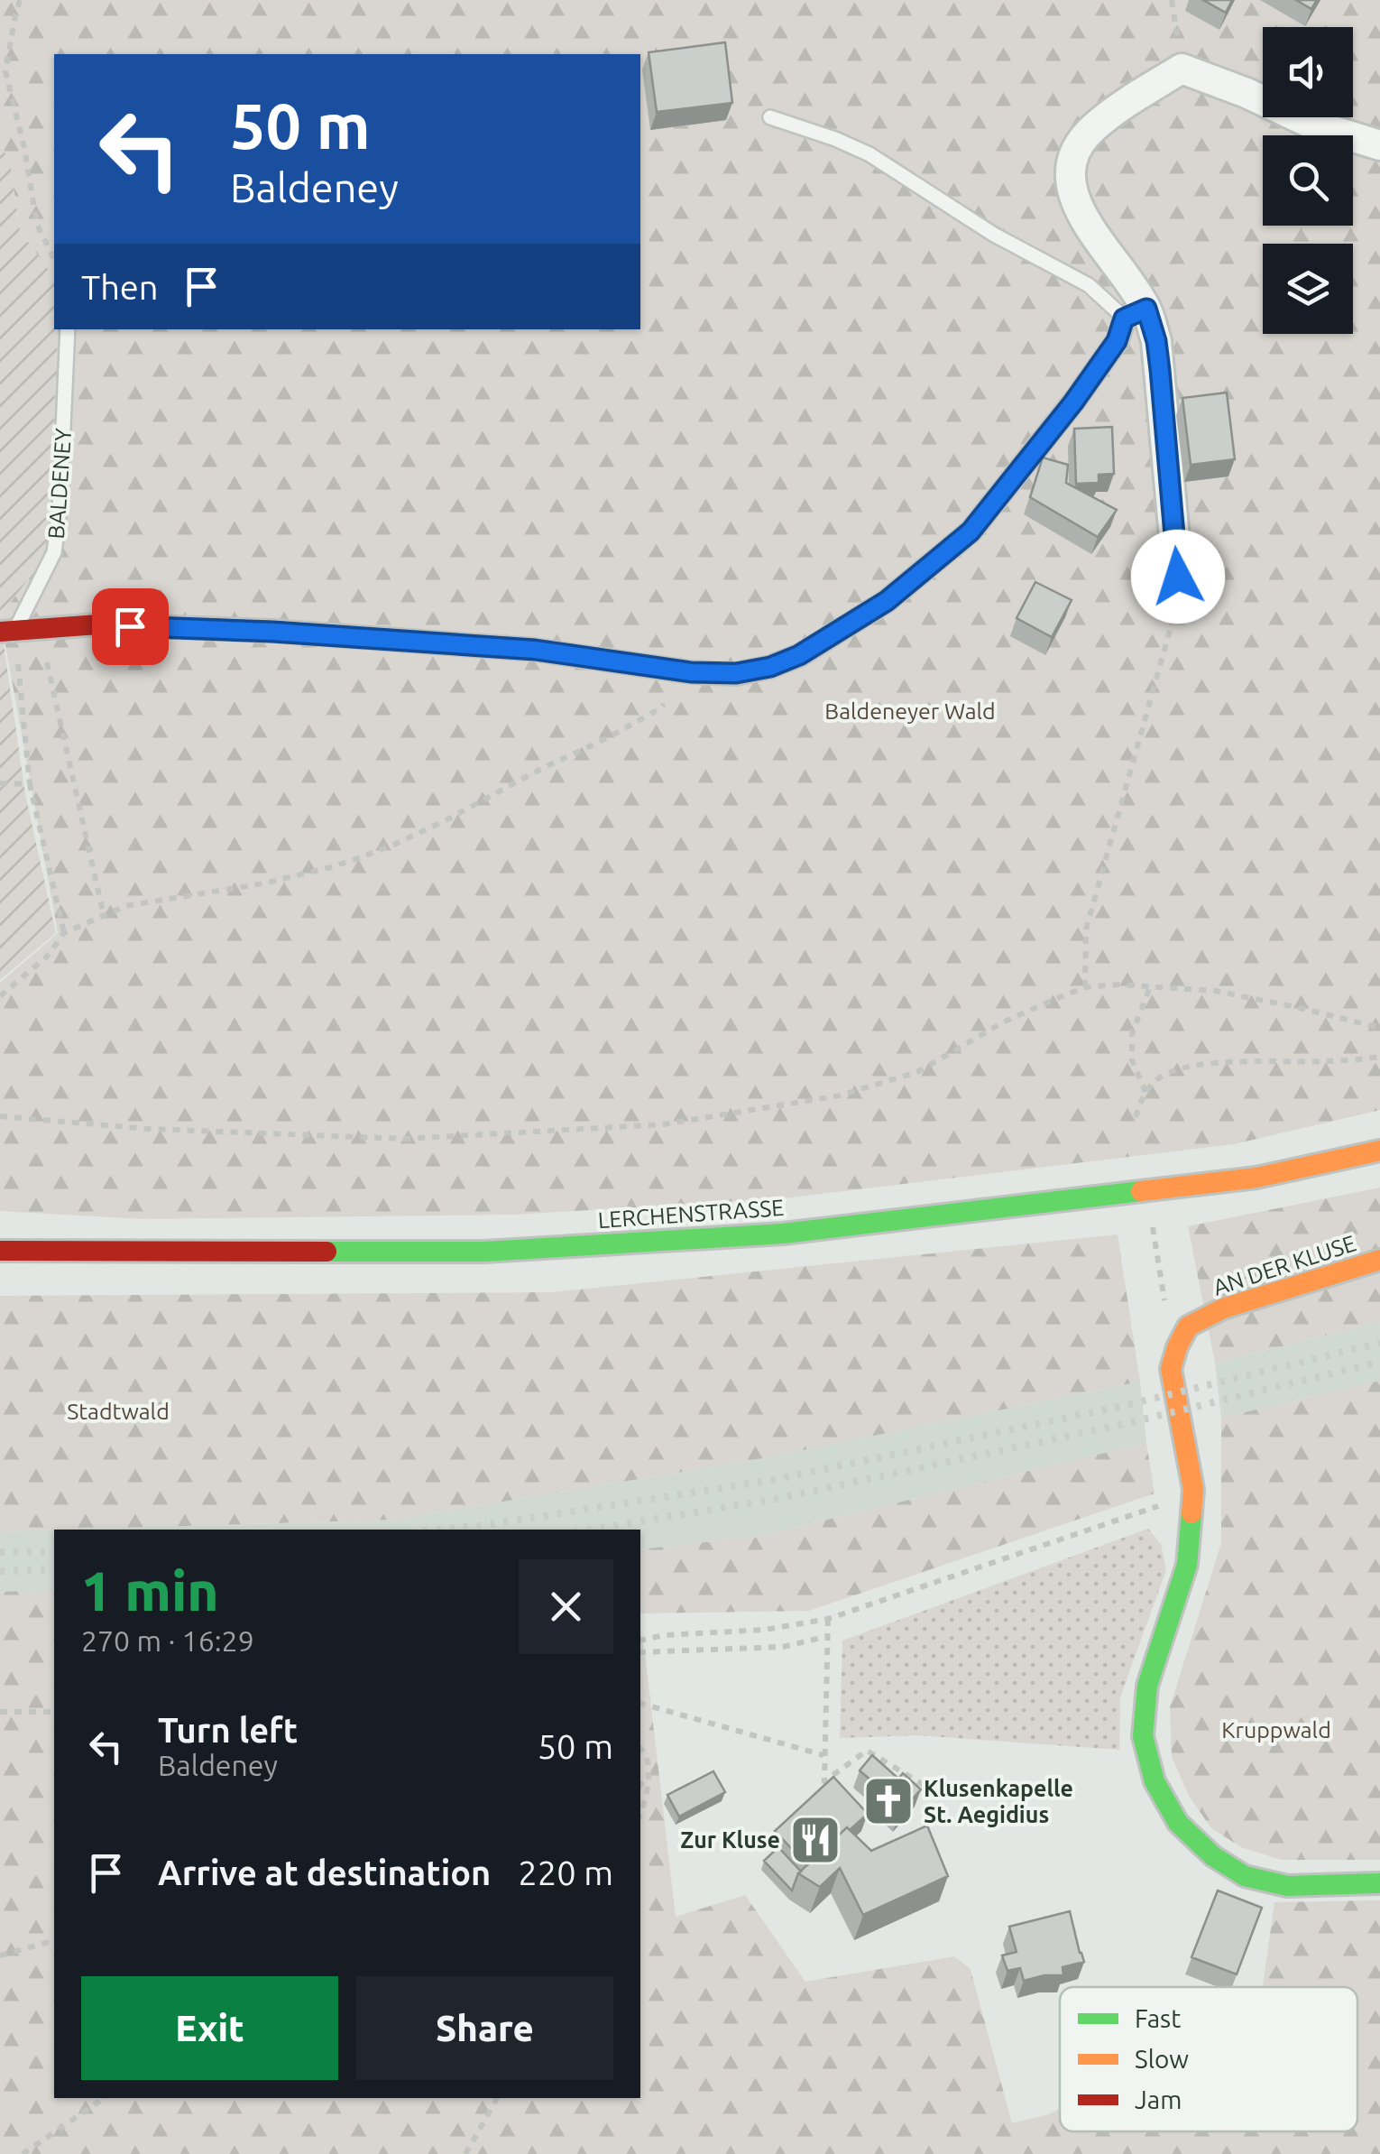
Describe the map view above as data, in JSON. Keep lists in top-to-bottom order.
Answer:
{
  "streets": {
    "street": ["LERCHENSTRASSE", "AN DER KLUSE"],
    "lane": ["BALDENEY"]
  },
  "parks": ["Baldeneyer Wald", "Stadtwald", "Kruppwald"],
  "places": {
    "church": ["Klusenkapelle St. Aegidius"],
    "restaurant": ["Zur Kluse"]
  },
  "legend": ["Fast", "Slow", "Jam"],
  "page": {
    "turn": ["50 m", "Baldeney"],
    "then": "Then",
    "heading": ["1 min", "270 m · 16:29"],
    "list": [
      {
        "name": "Turn left",
        "note": "Baldeney",
        "value": "50 m"
      },
      {
        "name": "Arrive at destination",
        "value": "220 m"
      }
    ],
    "buttons": ["Exit", "Share"]
  }
}
